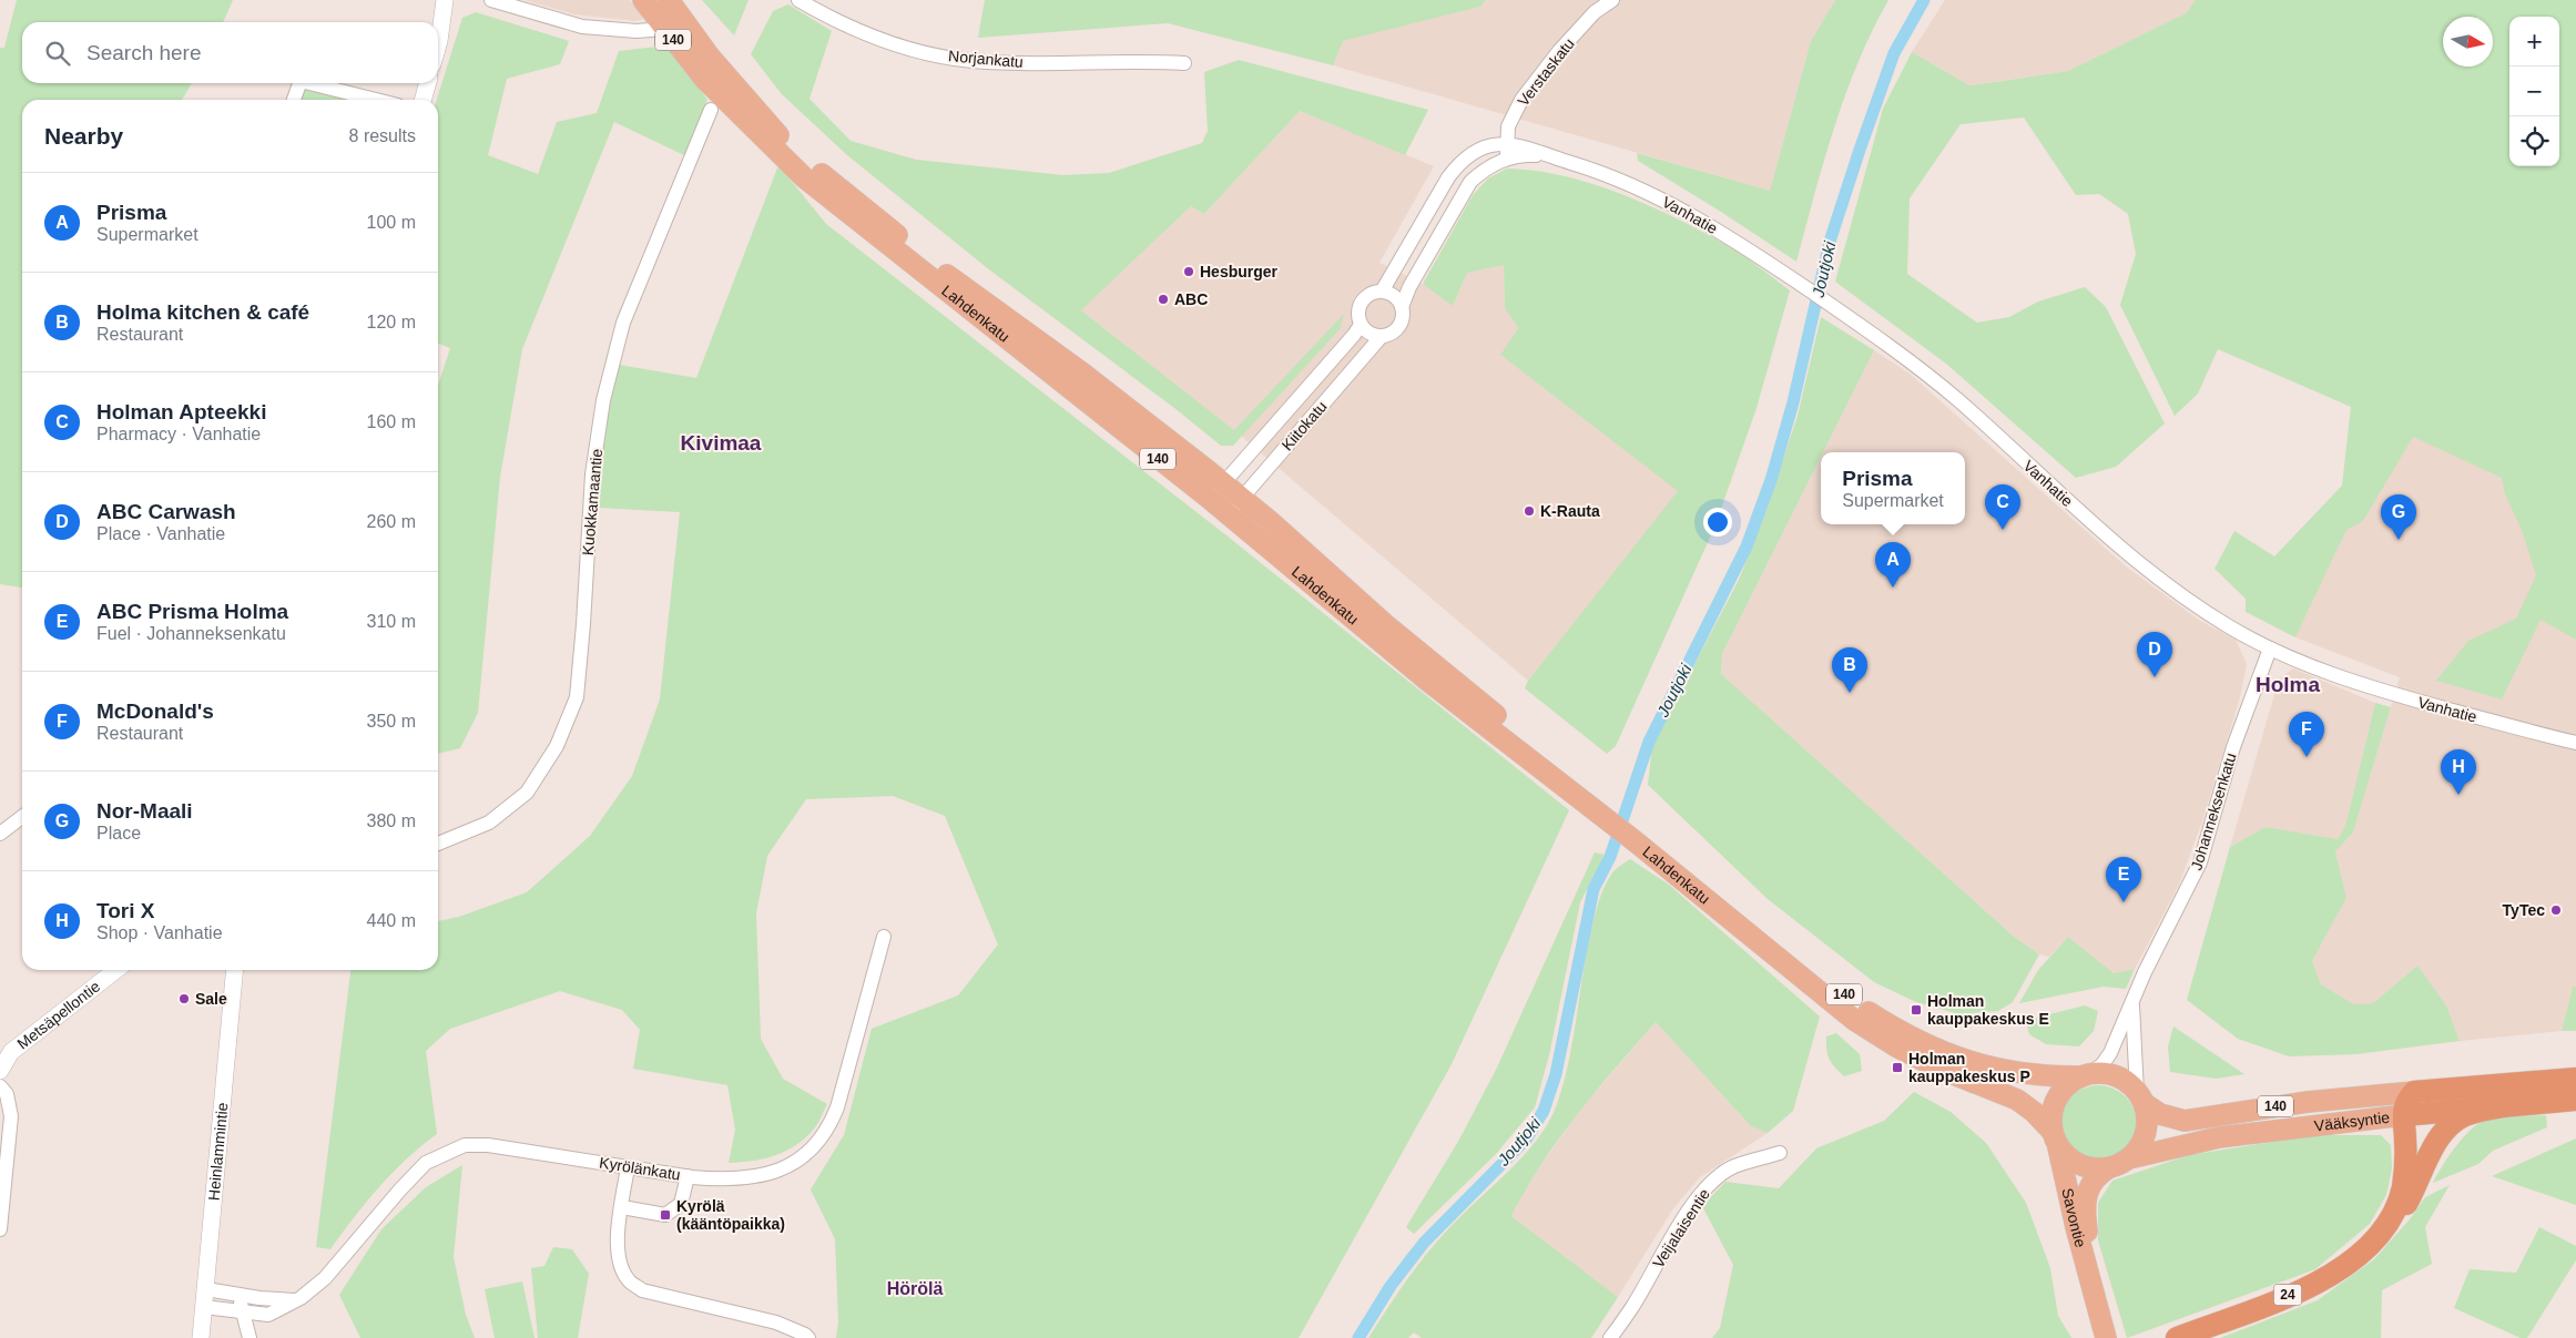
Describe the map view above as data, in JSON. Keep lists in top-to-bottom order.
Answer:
{
  "streets": {
    "highway": ["Vääksyntie", "24"],
    "main road": ["140", "Lahdenkatu", "Savontie"],
    "street": [
      "Norjankatu",
      "Verstaskatu",
      "Vanhatie",
      "Kiitokatu",
      "Kuokkamaantie",
      "Johanneksenkatu",
      "Metsäpellontie",
      "Heinlammintie",
      "Kyrölänkatu",
      "Veijalaisentie"
    ]
  },
  "crossings": [
    ["140", "Lahdenkatu"],
    ["140", "Johanneksenkatu"],
    ["140", "Vääksyntie"],
    ["140", "Savontie"],
    ["Verstaskatu", "Vanhatie"],
    ["Vanhatie", "Johanneksenkatu"],
    ["Lahdenkatu", "Kiitokatu"],
    ["Lahdenkatu", "Johanneksenkatu"],
    ["Lahdenkatu", "Vääksyntie"],
    ["Lahdenkatu", "Savontie"],
    ["Johanneksenkatu", "Vääksyntie"],
    ["Johanneksenkatu", "Savontie"],
    ["Vääksyntie", "Savontie"],
    ["Vääksyntie", "24"],
    ["Heinlammintie", "Kyrölänkatu"]
  ],
  "districts": ["Kivimaa", "Holma", "Hörölä"],
  "water": ["Joutjoki"],
  "places": {
    "other": [
      "Hesburger",
      "ABC",
      "K-Rauta",
      "TyTec",
      "Sale"
    ],
    "transit": ["Holman kauppakeskus E", "Holman kauppakeskus P", "Kyrölä (kääntöpaikka)"]
  },
  "north": "right",
  "page": {
    "map_buttons": ["+", "−"],
    "search": "Search here",
    "heading": ["Nearby", "8 results"],
    "list": [
      {
        "mark": "A",
        "name": "Prisma",
        "note": "Supermarket",
        "value": "100 m"
      },
      {
        "mark": "B",
        "name": "Holma kitchen & café",
        "note": "Restaurant",
        "value": "120 m"
      },
      {
        "mark": "C",
        "name": "Holman Apteekki",
        "note": "Pharmacy · Vanhatie",
        "value": "160 m"
      },
      {
        "mark": "D",
        "name": "ABC Carwash",
        "note": "Place · Vanhatie",
        "value": "260 m"
      },
      {
        "mark": "E",
        "name": "ABC Prisma Holma",
        "note": "Fuel · Johanneksenkatu",
        "value": "310 m"
      },
      {
        "mark": "F",
        "name": "McDonald's",
        "note": "Restaurant",
        "value": "350 m"
      },
      {
        "mark": "G",
        "name": "Nor-Maali",
        "note": "Place",
        "value": "380 m"
      },
      {
        "mark": "H",
        "name": "Tori X",
        "note": "Shop · Vanhatie",
        "value": "440 m"
      }
    ],
    "popup": ["Prisma", "Supermarket"],
    "pins": [
      "C",
      "G",
      "A",
      "D",
      "B",
      "F",
      "H",
      "E"
    ]
  }
}
